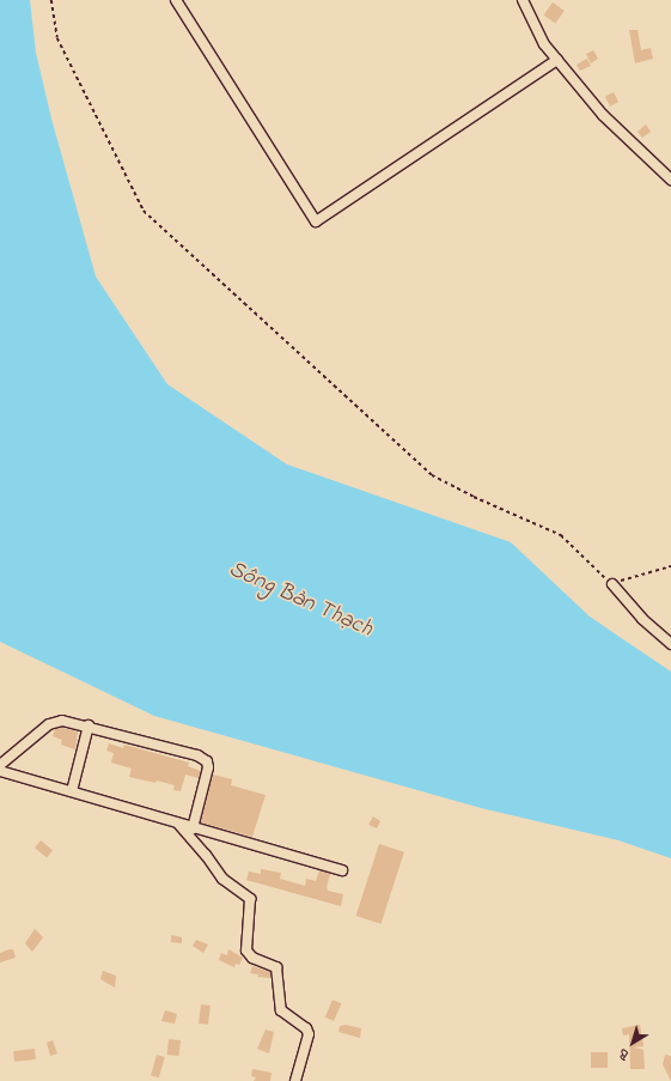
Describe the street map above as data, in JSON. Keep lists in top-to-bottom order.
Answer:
{
  "water": ["Sông Bàn Thạch"],
  "north": "bottom left"
}
